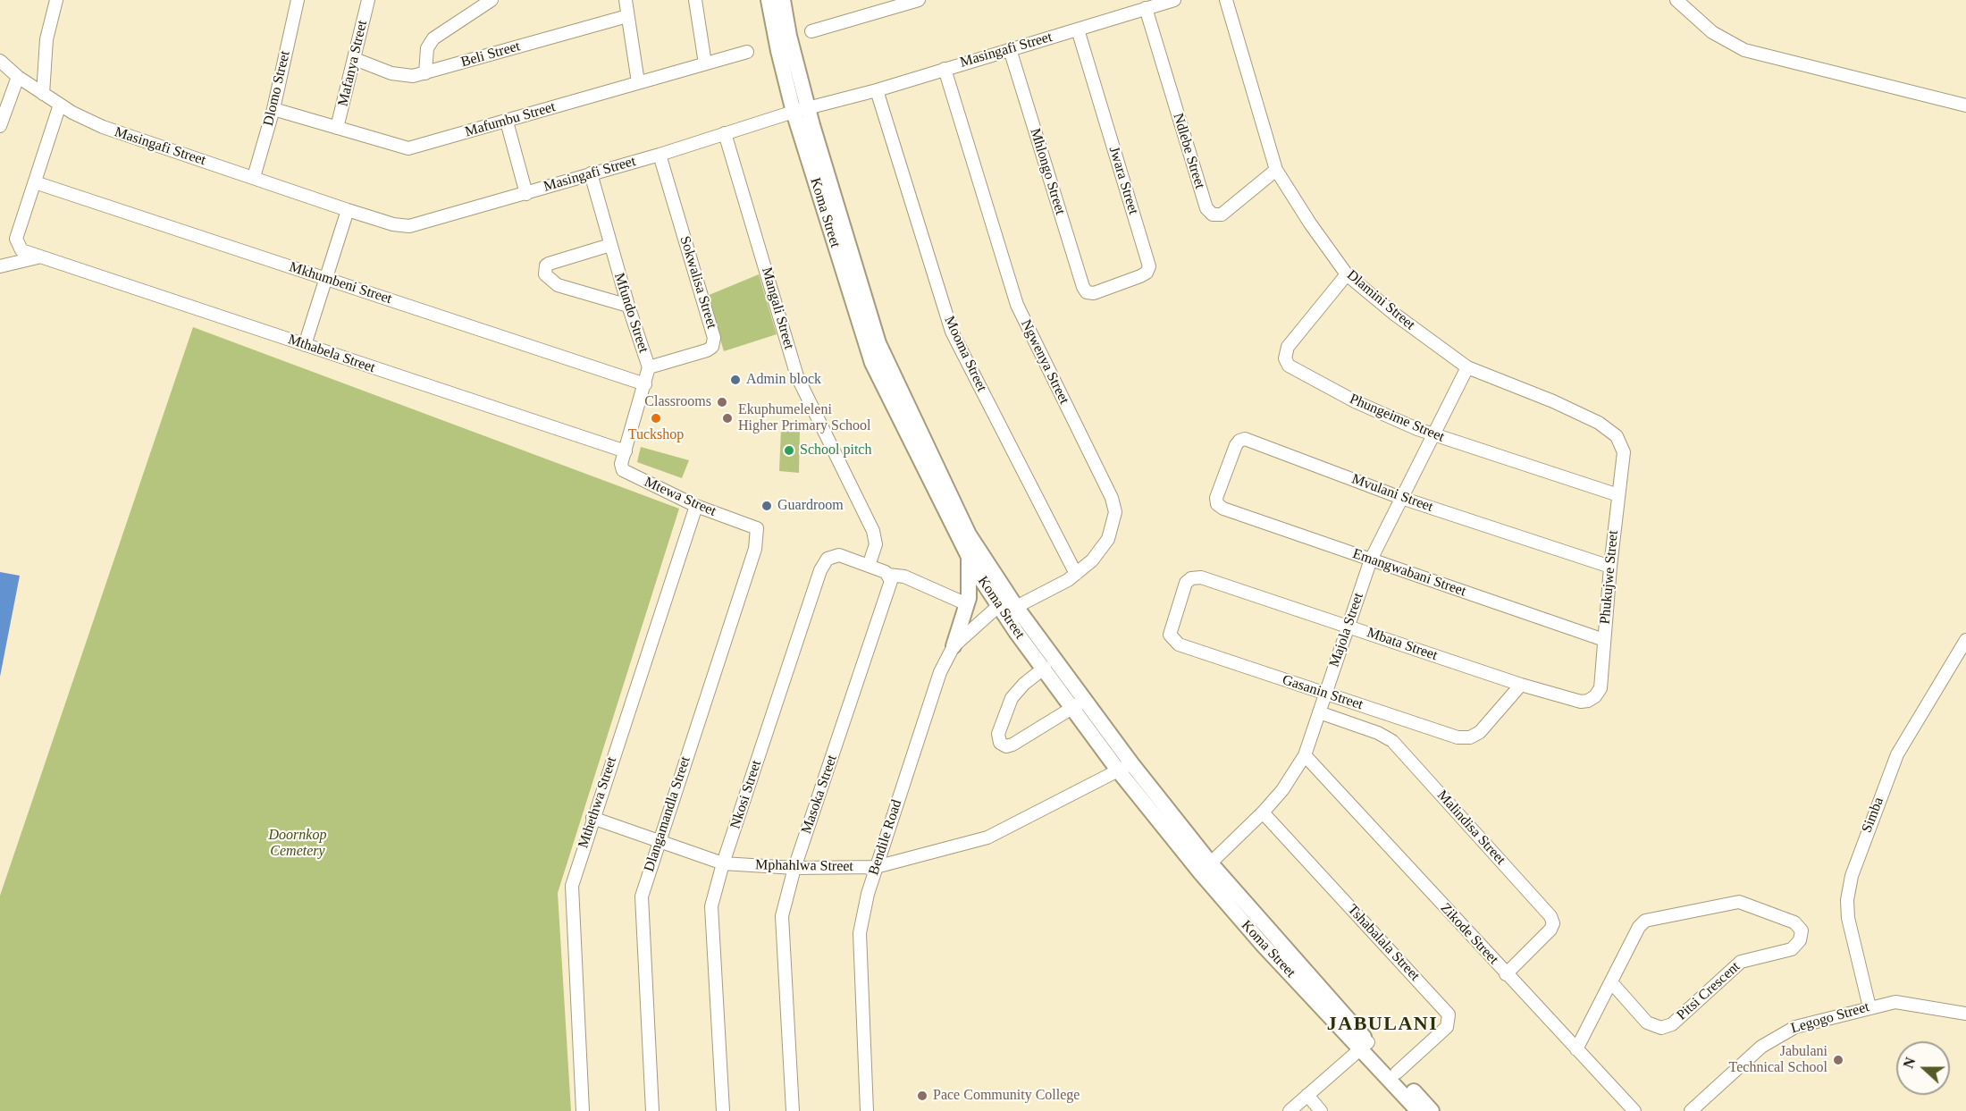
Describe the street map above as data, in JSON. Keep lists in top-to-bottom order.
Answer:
{
  "streets": {
    "main road": ["Koma Street"],
    "street": [
      "Masingafi Street",
      "Beli Street",
      "Mafanya Street",
      "Dlomo Street",
      "Mafumbu Street",
      "Ndlebe Street",
      "Mhlongo Street",
      "Jwara Street",
      "Sokwalisa Street",
      "Mkhumbeni Street",
      "Dlamini Street",
      "Mangali Street",
      "Mfundo Street",
      "Mthabela Street",
      "Mooma Street",
      "Ngwenya Street",
      "Phungeime Street",
      "Mvulani Street",
      "Mtewa Street",
      "Emangwabani Street",
      "Phukujwe Street",
      "Majola Street",
      "Mbata Street",
      "Gasanin Street",
      "Nkosi Street",
      "Masoka Street",
      "Mthethwa Street",
      "Dlangamandla Street",
      "Simba",
      "Malindisa Street",
      "Bendile Road",
      "Mphahlwa Street",
      "Zikode Street",
      "Tshabalala Street",
      "Pitsi Crescent",
      "Legogo Street"
    ]
  },
  "crossings": [
    ["Masingafi Street", "Dlomo Street"],
    ["Masingafi Street", "Ndlebe Street"],
    ["Masingafi Street", "Mhlongo Street"],
    ["Masingafi Street", "Jwara Street"],
    ["Masingafi Street", "Koma Street"],
    ["Masingafi Street", "Sokwalisa Street"],
    ["Masingafi Street", "Mangali Street"],
    ["Masingafi Street", "Mfundo Street"],
    ["Masingafi Street", "Mthabela Street"],
    ["Masingafi Street", "Mooma Street"],
    ["Masingafi Street", "Ngwenya Street"],
    ["Beli Street", "Mafanya Street"],
    ["Mafanya Street", "Mafumbu Street"],
    ["Dlomo Street", "Mafumbu Street"],
    ["Ndlebe Street", "Dlamini Street"],
    ["Mhlongo Street", "Jwara Street"],
    ["Koma Street", "Ngwenya Street"],
    ["Koma Street", "Majola Street"],
    ["Koma Street", "Bendile Road"],
    ["Koma Street", "Mphahlwa Street"],
    ["Koma Street", "Tshabalala Street"],
    ["Sokwalisa Street", "Mfundo Street"],
    ["Mkhumbeni Street", "Mfundo Street"],
    ["Mkhumbeni Street", "Mthabela Street"],
    ["Dlamini Street", "Phungeime Street"],
    ["Dlamini Street", "Phukujwe Street"],
    ["Dlamini Street", "Majola Street"],
    ["Mangali Street", "Nkosi Street"],
    ["Mfundo Street", "Mthabela Street"],
    ["Mfundo Street", "Mtewa Street"],
    ["Mthabela Street", "Mtewa Street"],
    ["Mooma Street", "Ngwenya Street"],
    ["Ngwenya Street", "Bendile Road"],
    ["Phungeime Street", "Phukujwe Street"],
    ["Phungeime Street", "Majola Street"],
    ["Mvulani Street", "Emangwabani Street"],
    ["Mvulani Street", "Phukujwe Street"],
    ["Mvulani Street", "Majola Street"],
    ["Mtewa Street", "Mthethwa Street"],
    ["Mtewa Street", "Dlangamandla Street"],
    ["Emangwabani Street", "Phukujwe Street"],
    ["Emangwabani Street", "Majola Street"],
    ["Phukujwe Street", "Mbata Street"],
    ["Majola Street", "Mbata Street"],
    ["Majola Street", "Gasanin Street"],
    ["Majola Street", "Malindisa Street"],
    ["Majola Street", "Zikode Street"],
    ["Majola Street", "Tshabalala Street"],
    ["Mbata Street", "Gasanin Street"],
    ["Nkosi Street", "Masoka Street"],
    ["Nkosi Street", "Mphahlwa Street"],
    ["Masoka Street", "Mphahlwa Street"],
    ["Mthethwa Street", "Mphahlwa Street"],
    ["Dlangamandla Street", "Mphahlwa Street"],
    ["Simba", "Legogo Street"],
    ["Malindisa Street", "Zikode Street"],
    ["Bendile Road", "Mphahlwa Street"],
    ["Zikode Street", "Pitsi Crescent"]
  ],
  "districts": ["JABULANI"],
  "parks": ["Doornkop Cemetery"],
  "places": [
    "Admin block",
    "Classrooms",
    "Tuckshop",
    "Ekuphumeleleni Higher Primary School",
    "School pitch",
    "Guardroom",
    "Jabulani Technical School",
    "Pace Community College"
  ],
  "north": "left"
}
